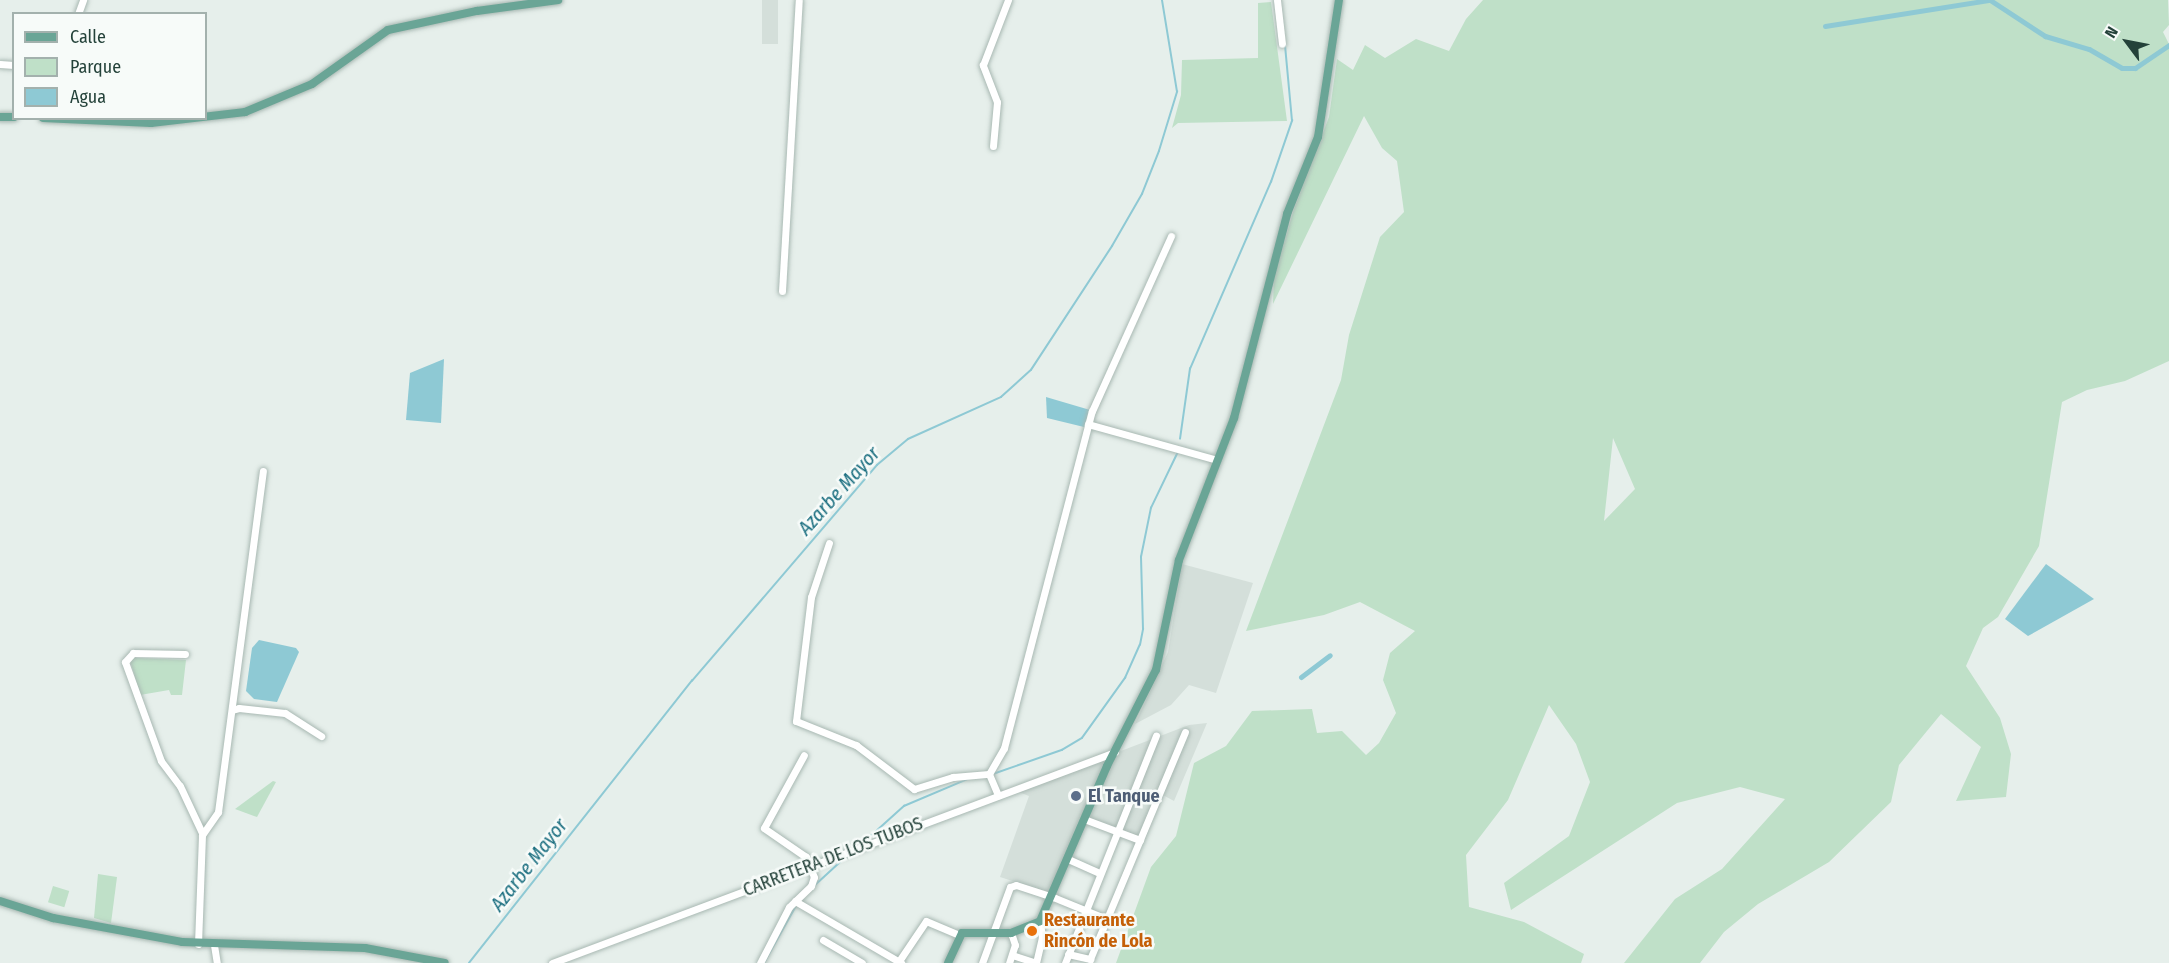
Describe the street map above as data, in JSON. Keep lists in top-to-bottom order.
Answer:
{
  "streets": {
    "street": ["CARRETERA DE LOS TUBOS"]
  },
  "water": ["Azarbe Mayor"],
  "places": ["El Tanque", "Restaurante Rincón de Lola"],
  "legend": ["Calle", "Parque", "Agua"],
  "north": "top left"
}
